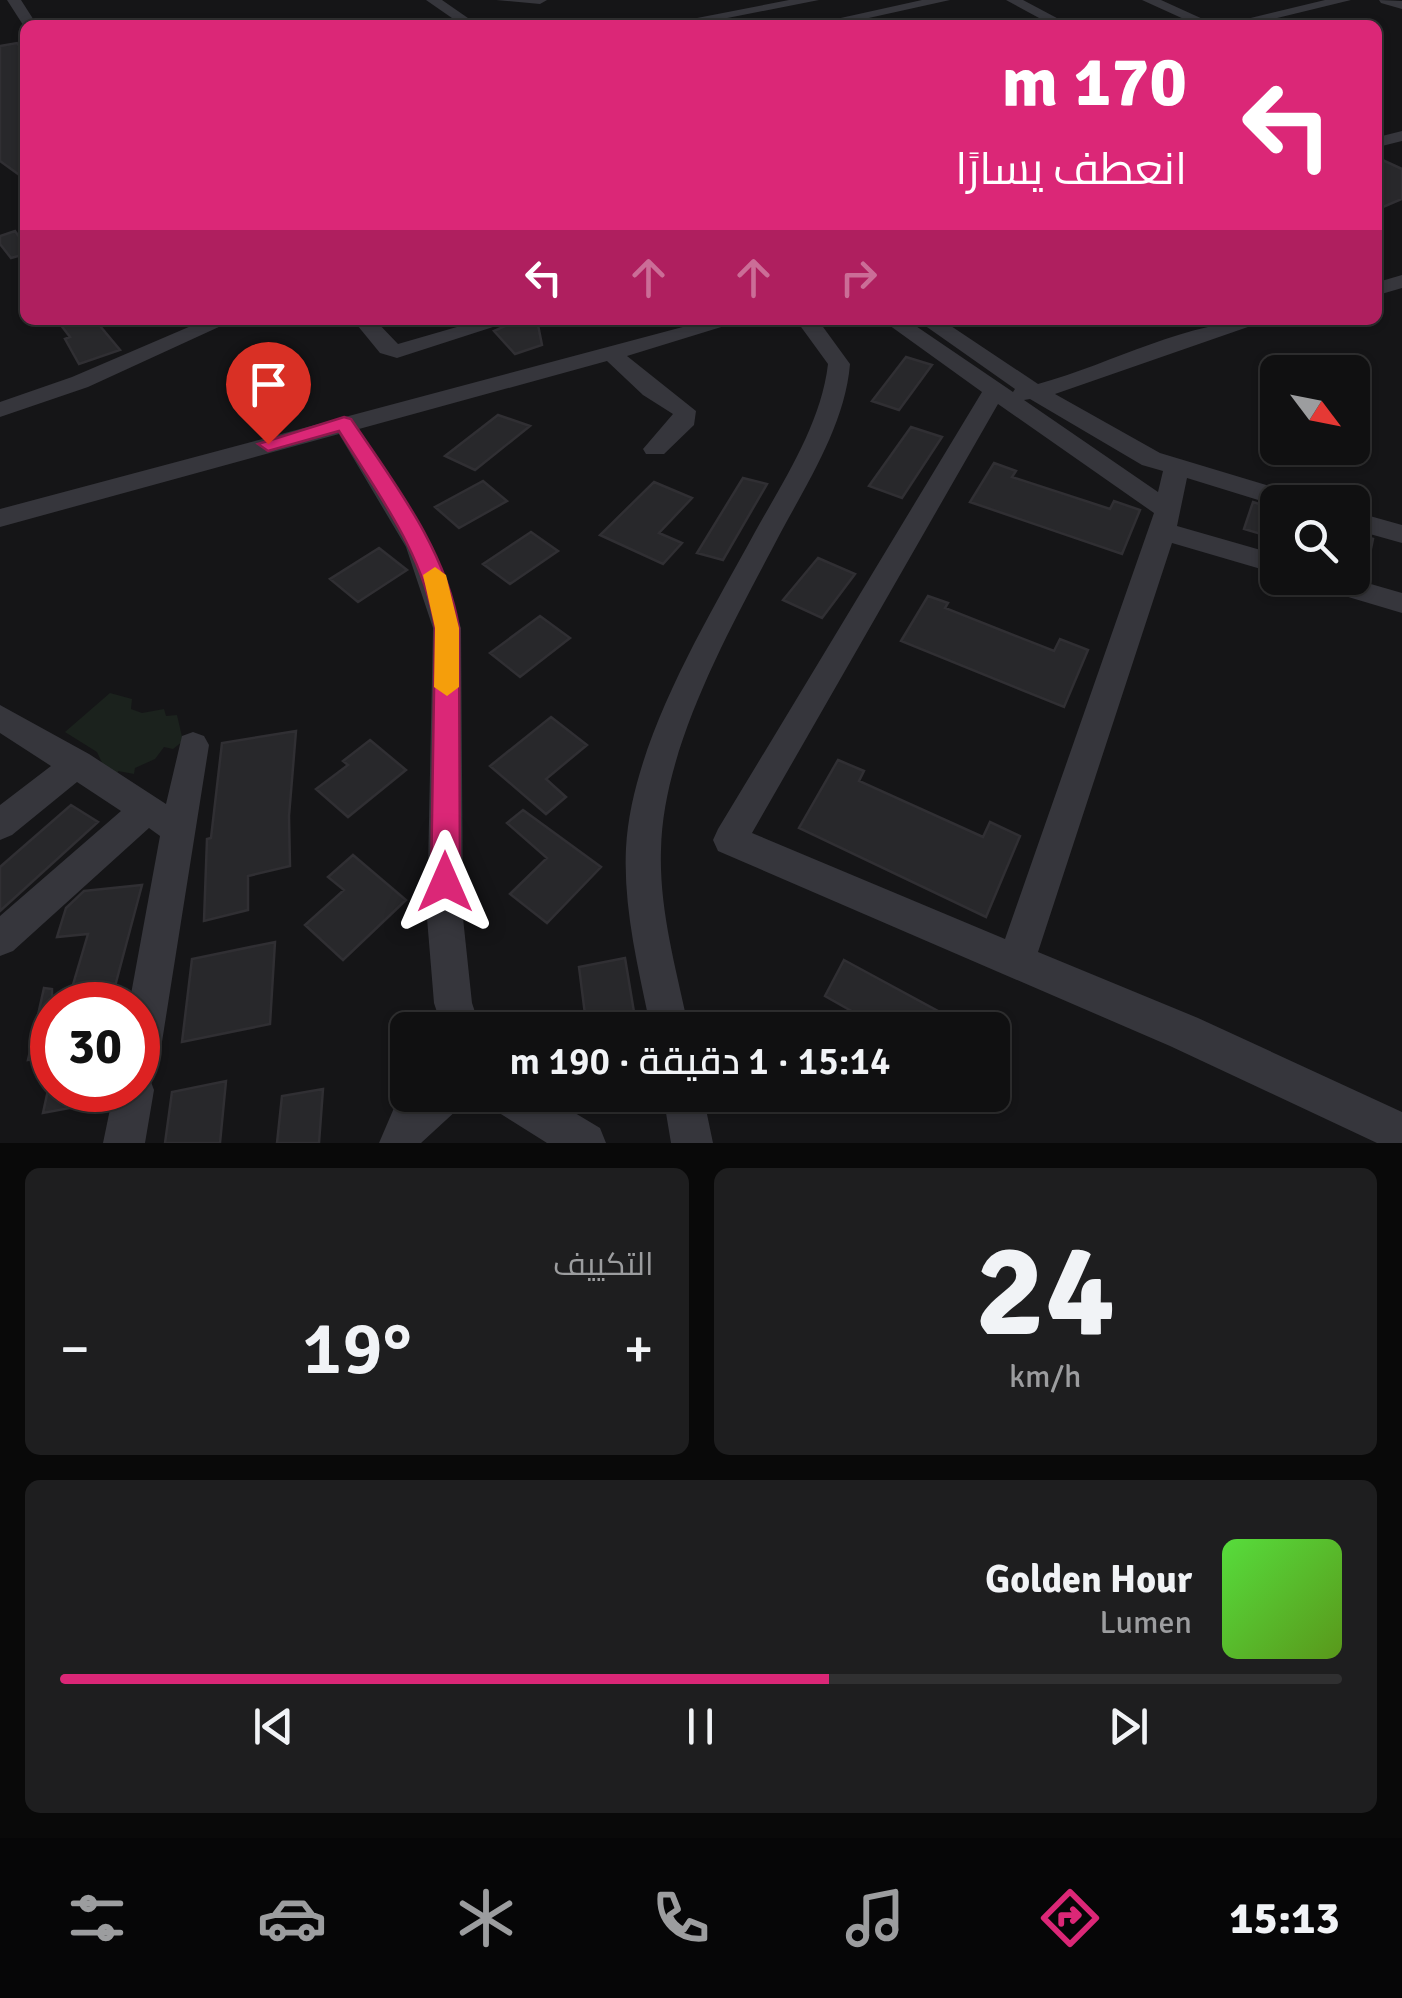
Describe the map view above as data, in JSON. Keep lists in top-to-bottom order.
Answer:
{
  "north": "bottom right",
  "page": {
    "turn": ["170 m", "انعطف يسارًا"],
    "limit": "30",
    "trip": "15:14 · 1 دقيقة · 190 m",
    "tile": [
      ["24", "km/h"],
      "التكييف"
    ],
    "heat": ["−", "19°", "+"],
    "song": ["Golden Hour", "Lumen"],
    "tabs": "15:13"
  }
}
